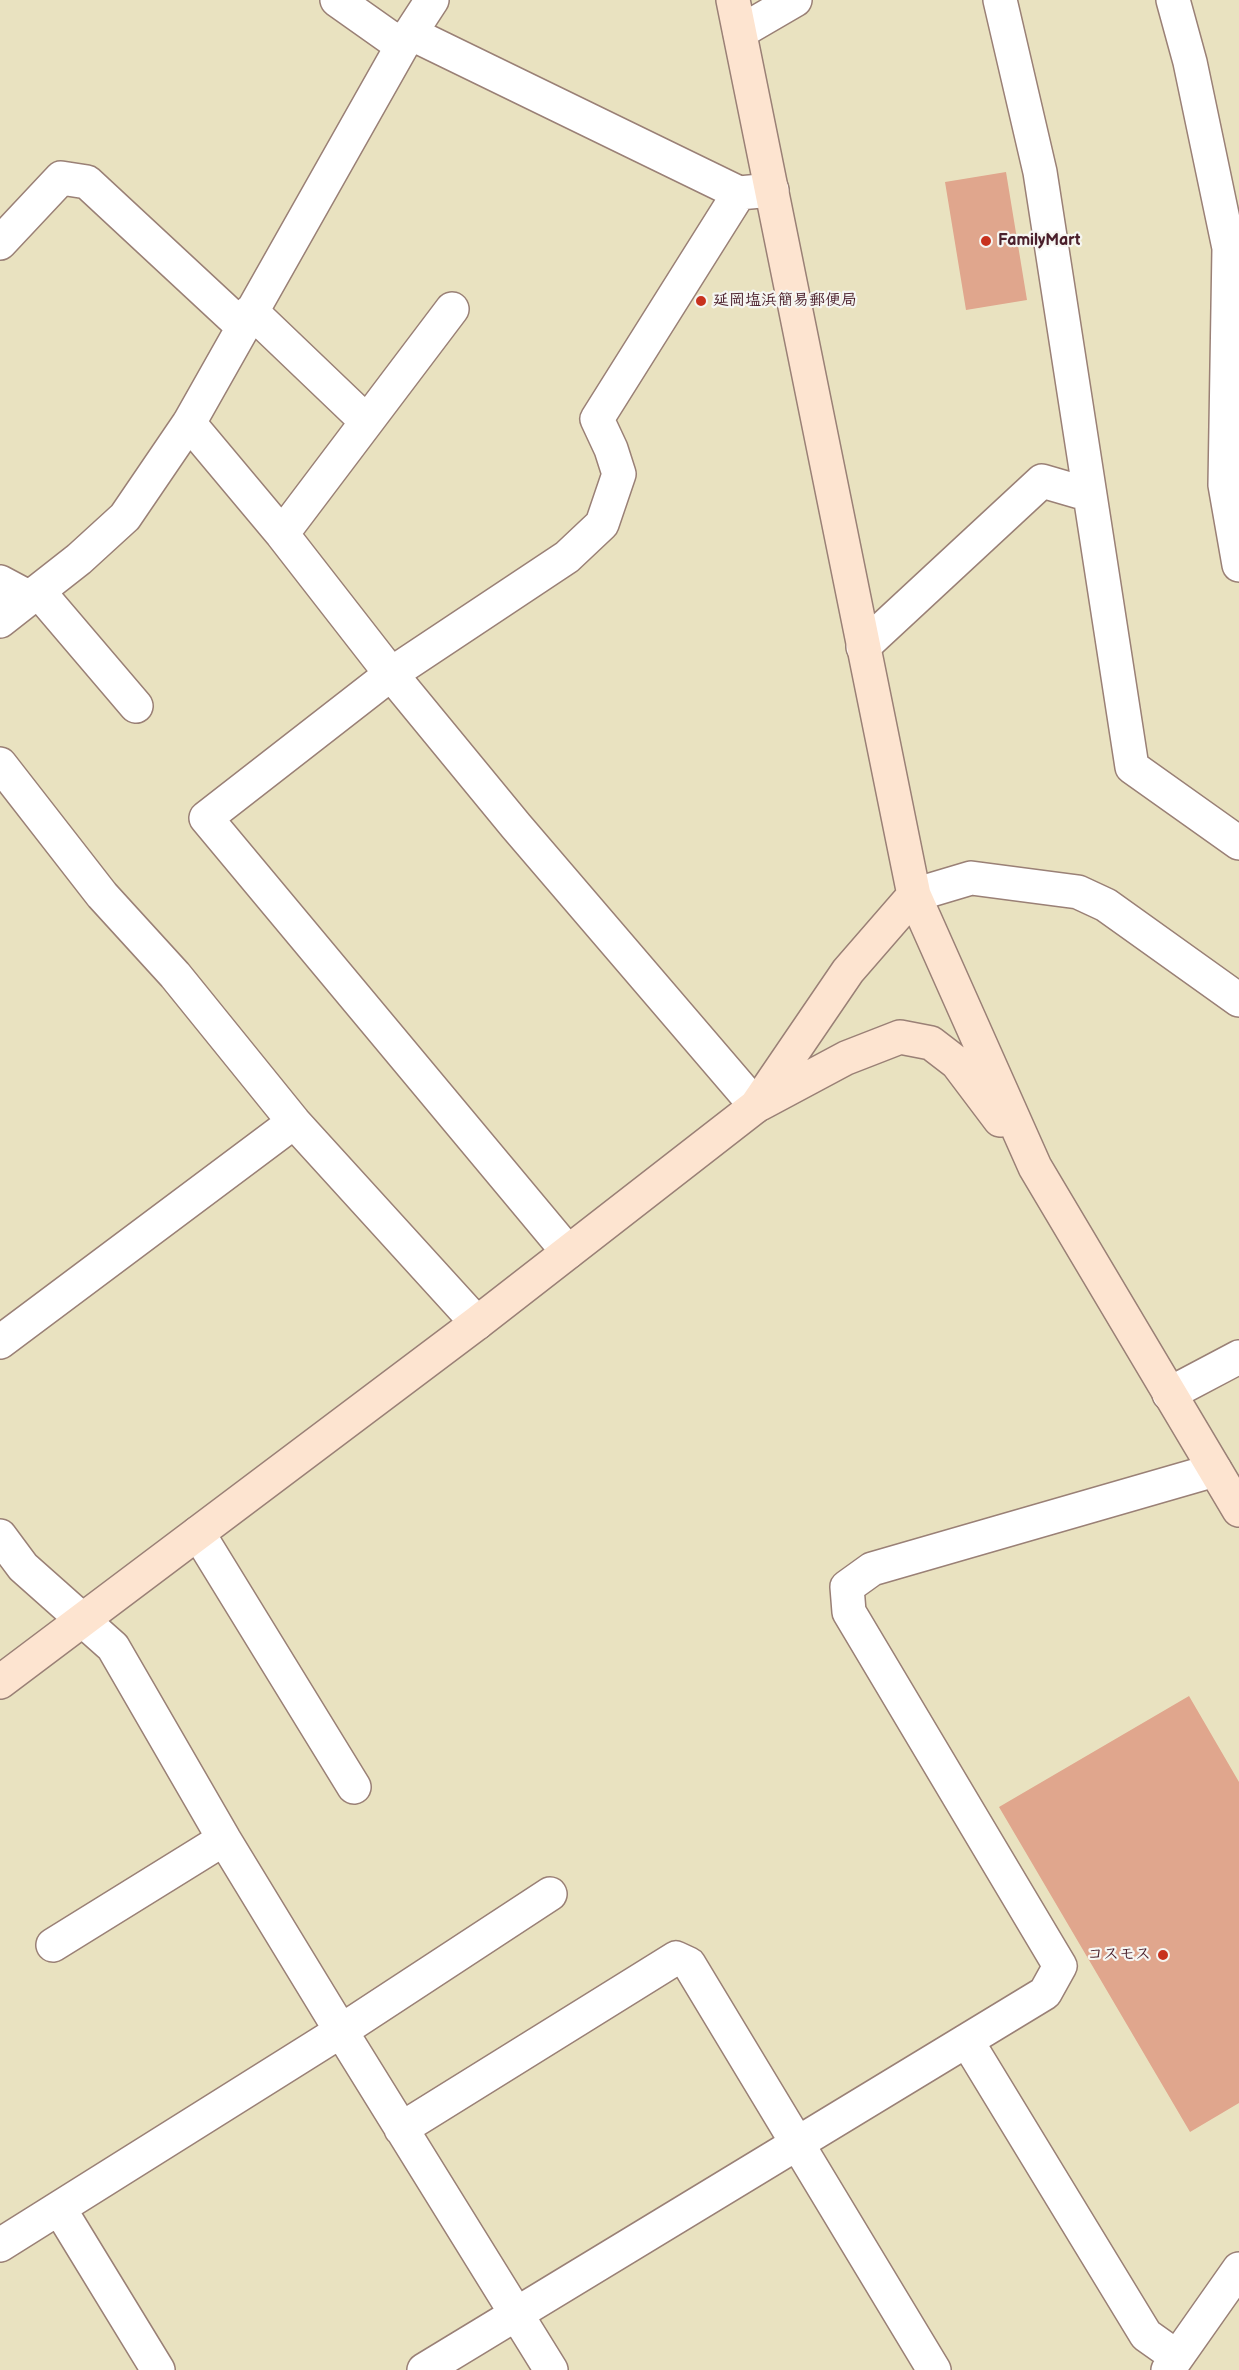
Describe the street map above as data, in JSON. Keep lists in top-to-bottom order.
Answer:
{
  "places": ["FamilyMart", "延岡塩浜簡易郵便局", "コスモス"]
}
